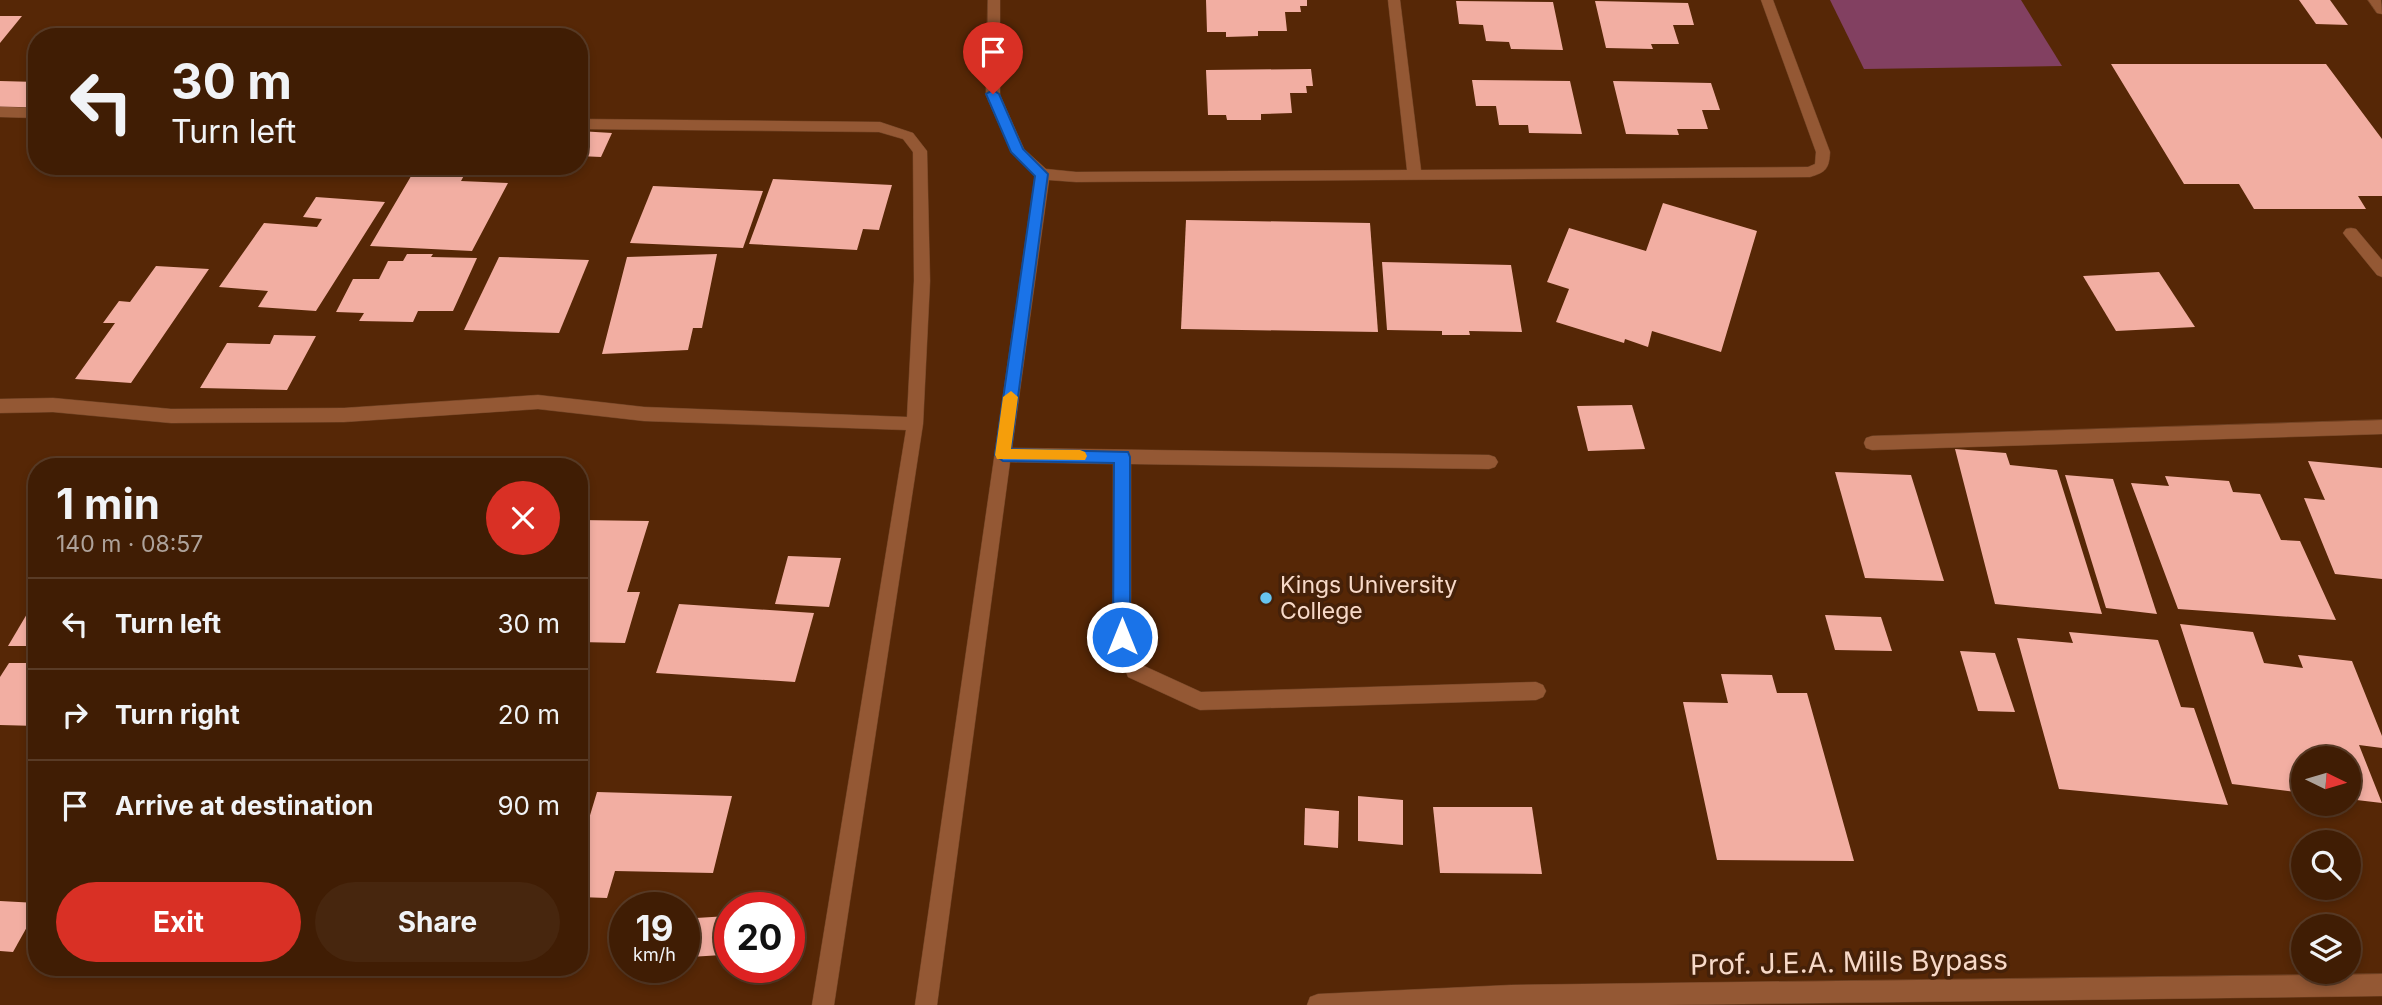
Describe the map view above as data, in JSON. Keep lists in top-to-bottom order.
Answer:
{
  "streets": {
    "street": ["Prof. J.E.A. Mills Bypass"]
  },
  "places": ["Kings University College"],
  "north": "right",
  "page": {
    "turn": ["30 m", "Turn left"],
    "heading": ["1 min", "140 m · 08:57"],
    "list": [
      {
        "name": "Turn left",
        "value": "30 m"
      },
      {
        "name": "Turn right",
        "value": "20 m"
      },
      {
        "name": "Arrive at destination",
        "value": "90 m"
      }
    ],
    "buttons": ["Exit", "Share"],
    "speed": "19 km/h",
    "limit": "20"
  }
}
